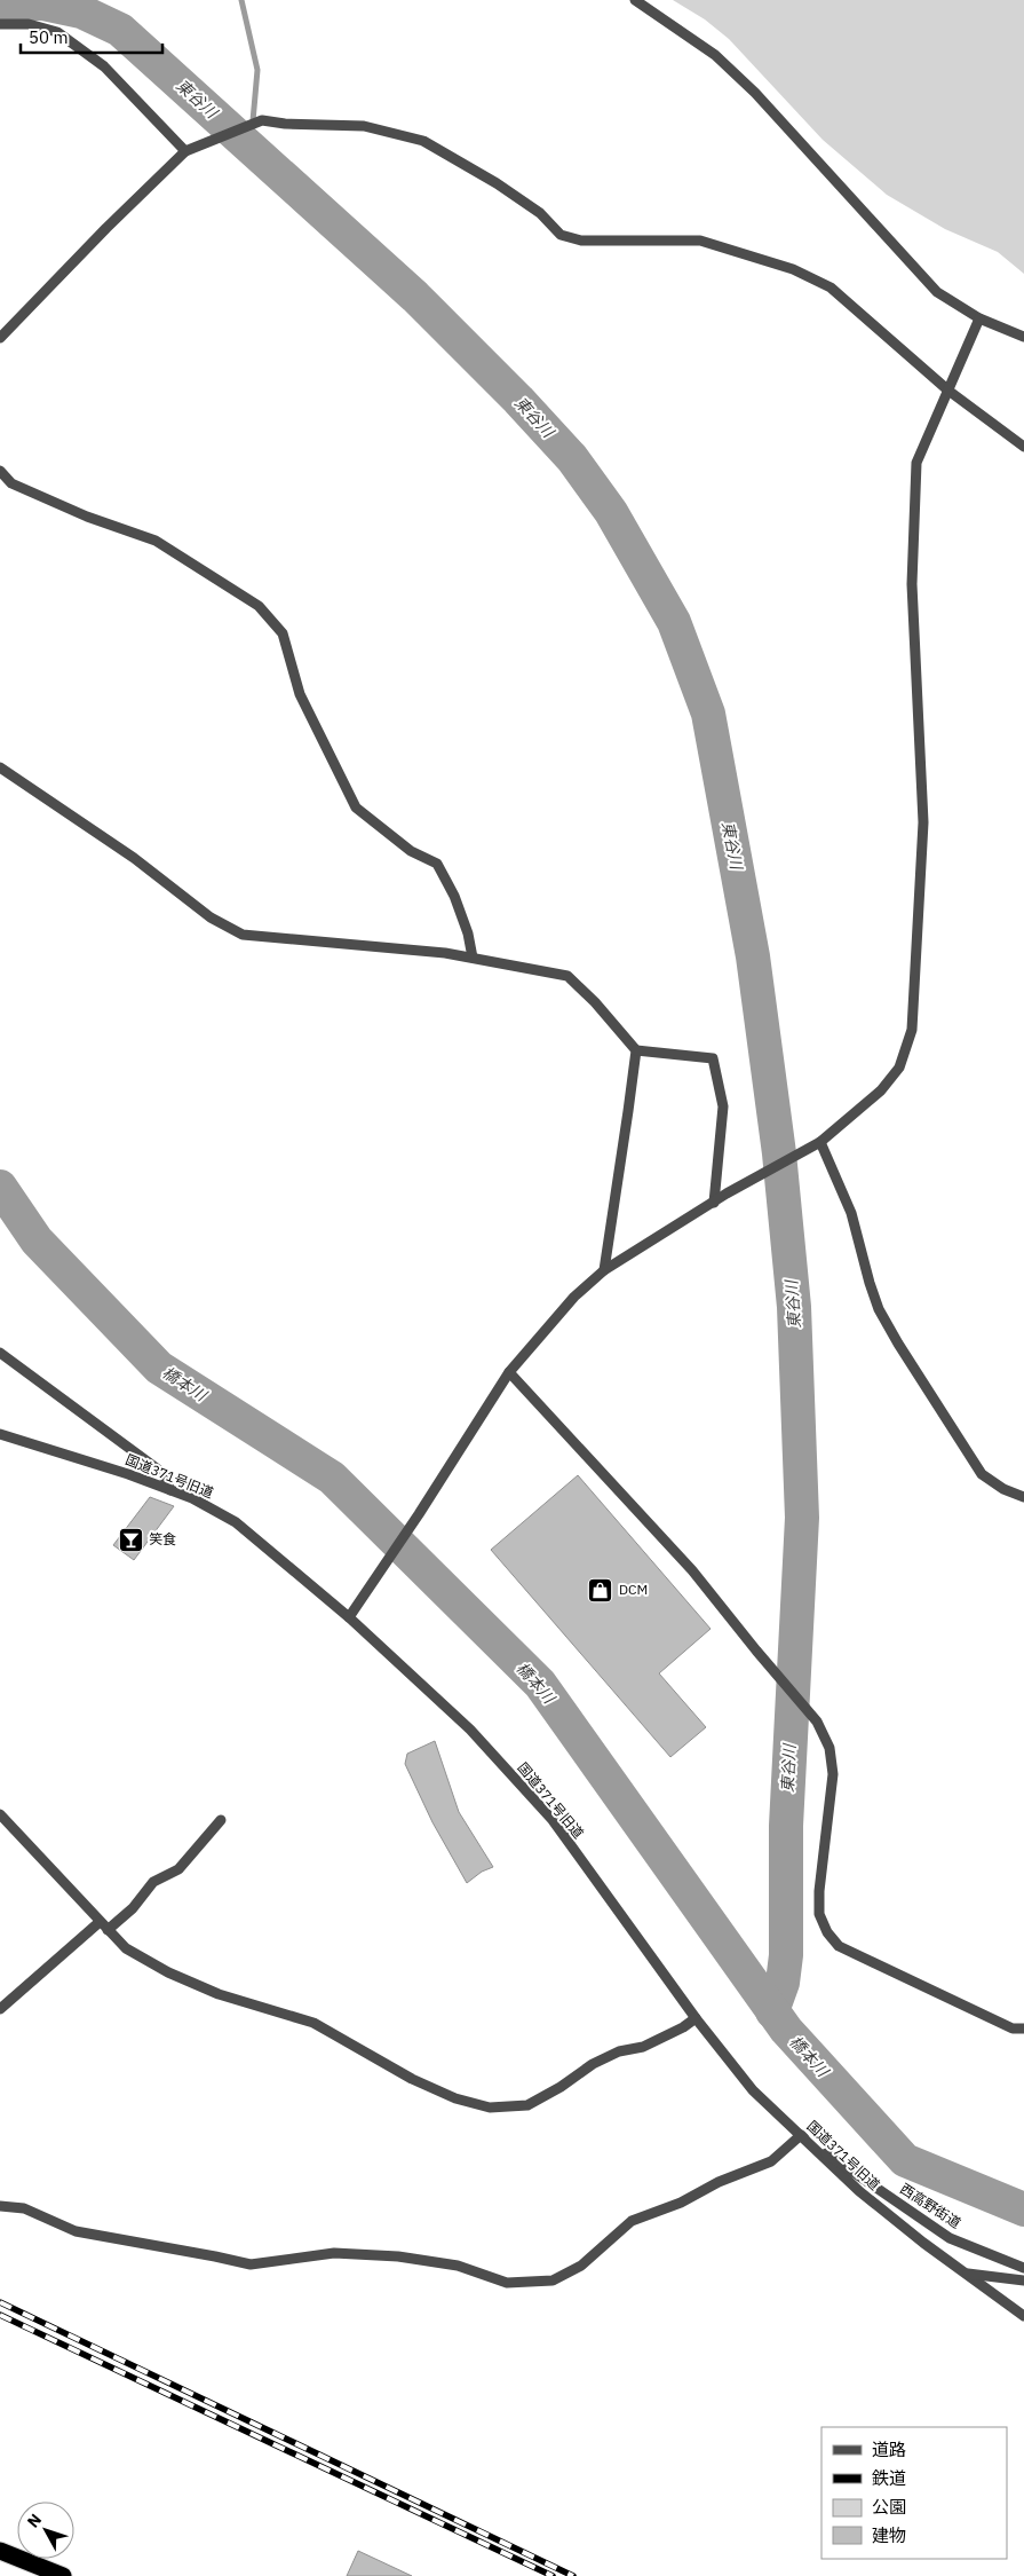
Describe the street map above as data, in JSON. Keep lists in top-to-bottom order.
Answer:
{
  "streets": {
    "street": ["国道371号旧道", "西高野街道"]
  },
  "crossings": [
    ["国道371号旧道", "西高野街道"]
  ],
  "water": ["東谷川", "橋本川"],
  "places": {
    "bar": ["笑食"],
    "shop": ["DCM"]
  },
  "legend": [
    "道路",
    "鉄道",
    "公園",
    "建物"
  ],
  "scale_bar": "50 m",
  "north": "top left"
}
